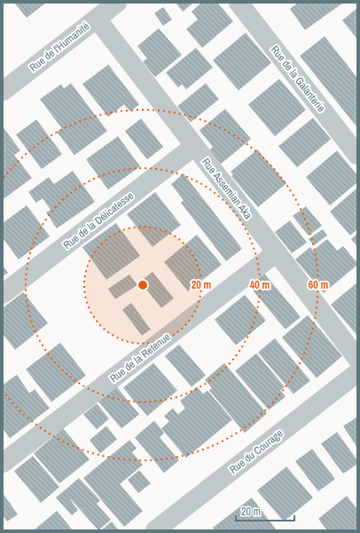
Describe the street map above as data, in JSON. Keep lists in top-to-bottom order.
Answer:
{
  "streets": {
    "street": [
      "Rue de l'Humanité",
      "Rue de la Galanterie",
      "Rue Assemian Aka",
      "Rue de la Délicatesse",
      "Rue de la Retenue",
      "Rue du Courage"
    ]
  },
  "crossings": [
    ["Rue de l'Humanité", "Rue Assemian Aka"],
    ["Rue Assemian Aka", "Rue de la Délicatesse"],
    ["Rue Assemian Aka", "Rue de la Retenue"]
  ],
  "scale_bar": "20 m",
  "rings": ["20 m", "40 m", "60 m"]
}
